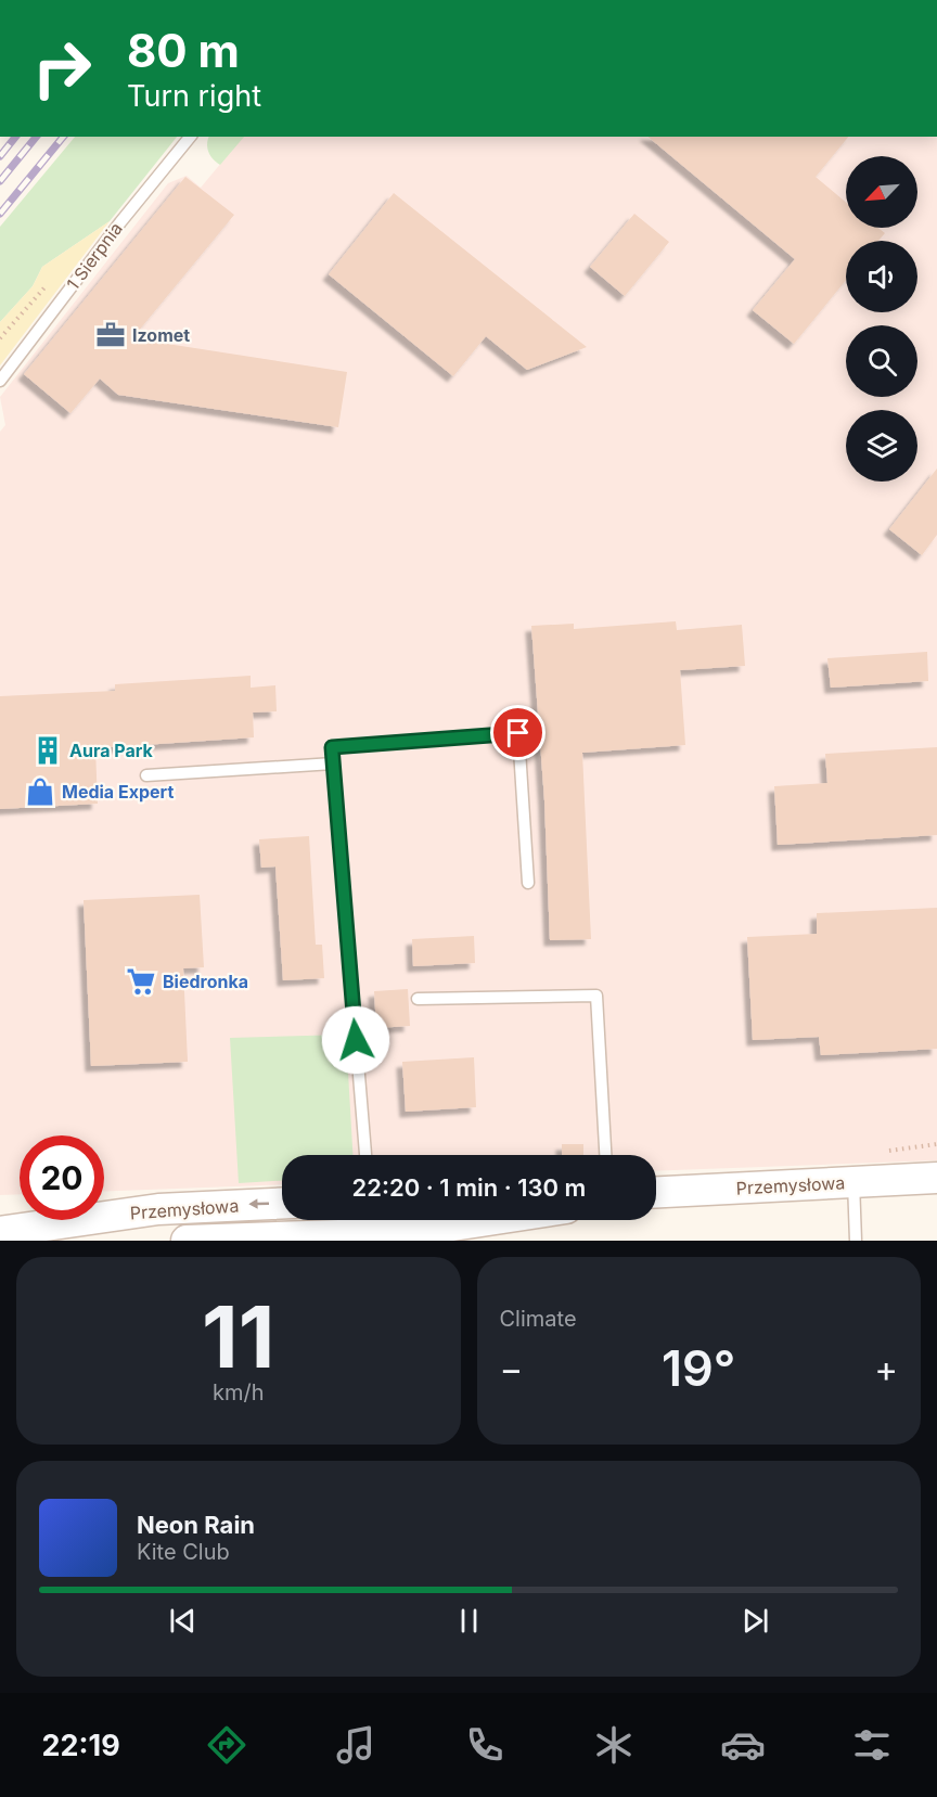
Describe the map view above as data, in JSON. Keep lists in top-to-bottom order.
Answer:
{
  "streets": {
    "street": ["Przemysłowa"],
    "lane": ["1 Sierpnia"]
  },
  "places": {
    "office": ["Izomet"],
    "building": ["Aura Park"],
    "shop": ["Media Expert"],
    "supermarket": ["Biedronka"]
  },
  "north": "bottom left",
  "page": {
    "turn": ["80 m", "Turn right"],
    "limit": "20",
    "trip": "22:20 · 1 min · 130 m",
    "tile": [
      ["11", "km/h"],
      "Climate"
    ],
    "heat": ["−", "19°", "+"],
    "song": ["Neon Rain", "Kite Club"],
    "tabs": "22:19"
  }
}
